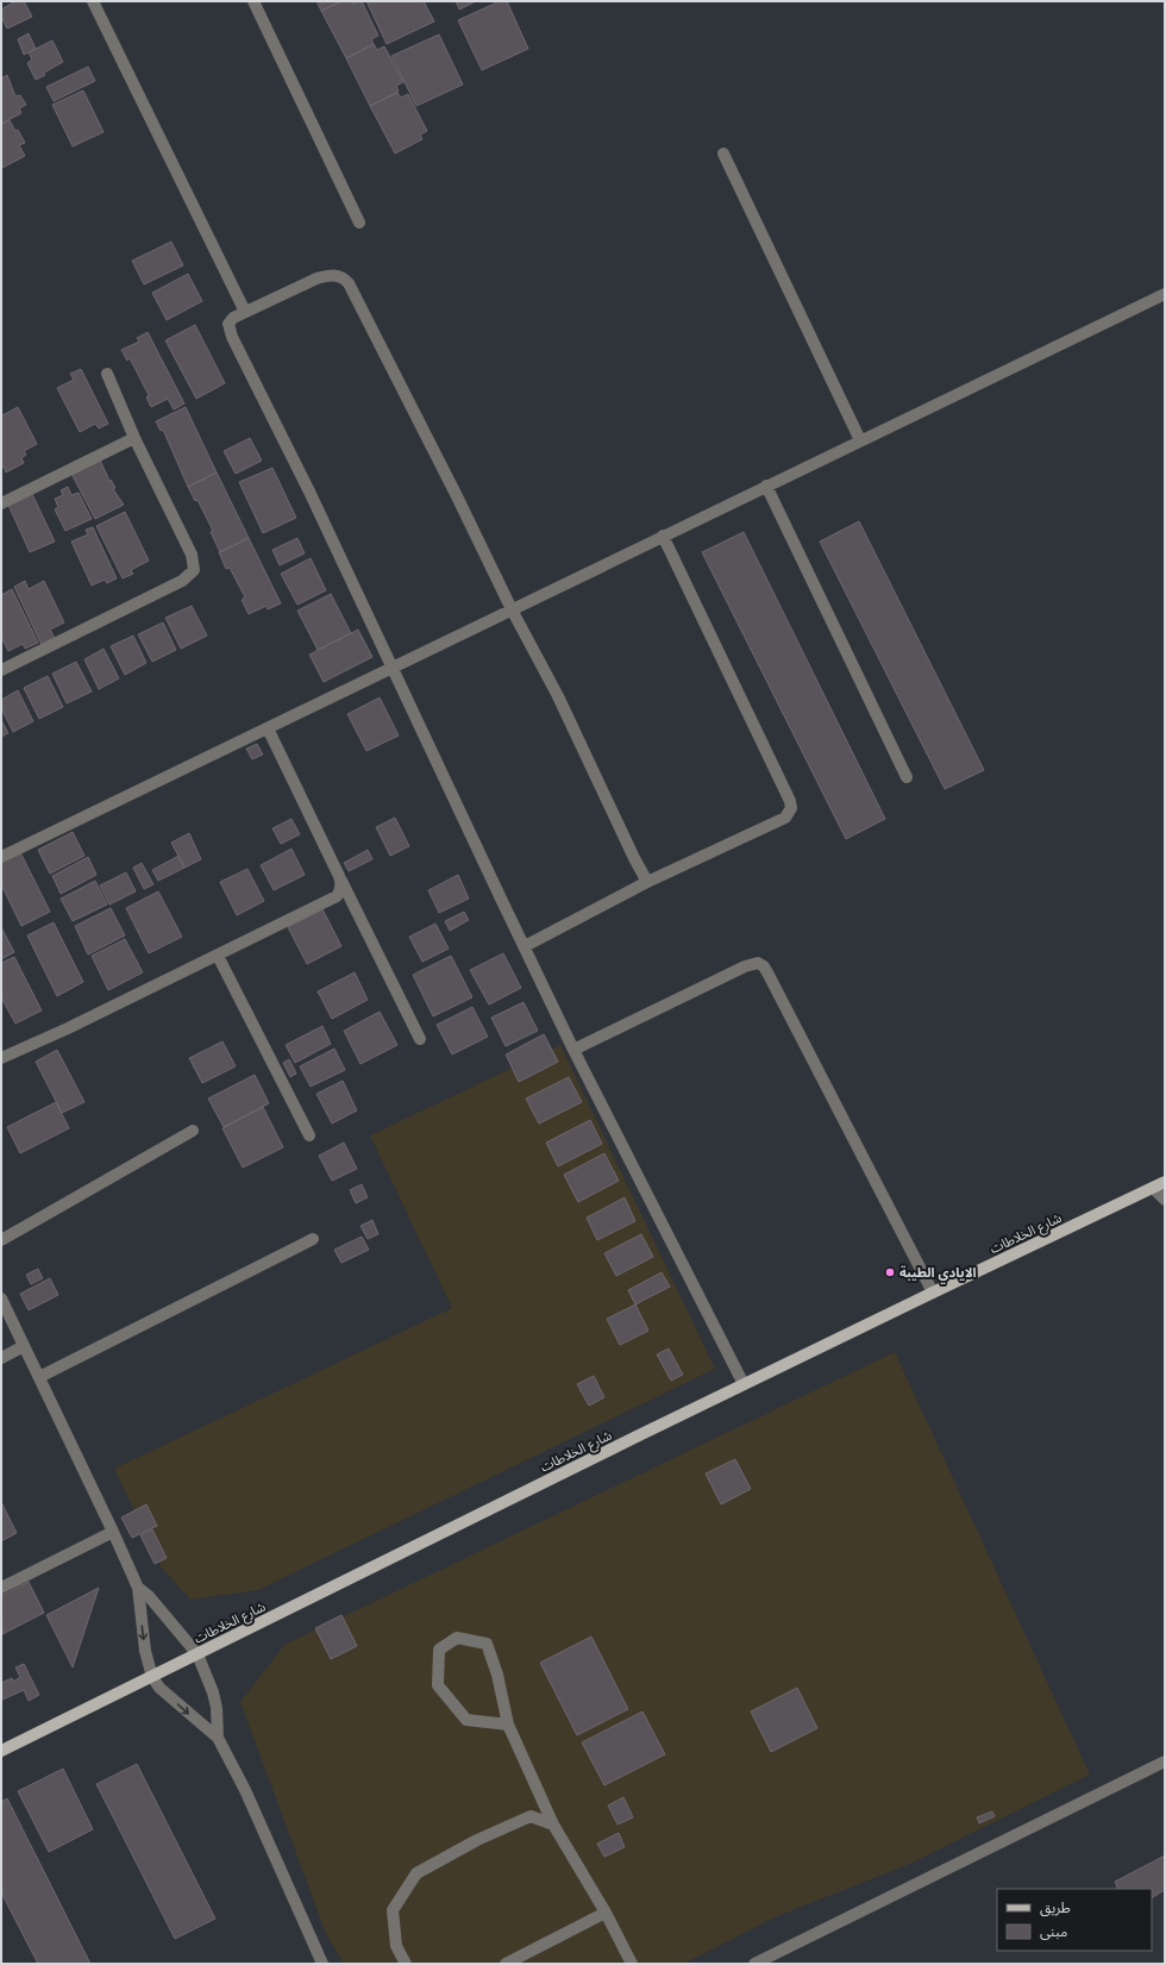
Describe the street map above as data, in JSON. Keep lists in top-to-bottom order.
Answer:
{
  "streets": {
    "main road": ["شارع الخلاطات"]
  },
  "places": ["الايادي الطيبة"],
  "legend": ["طريق", "مبنى"]
}
